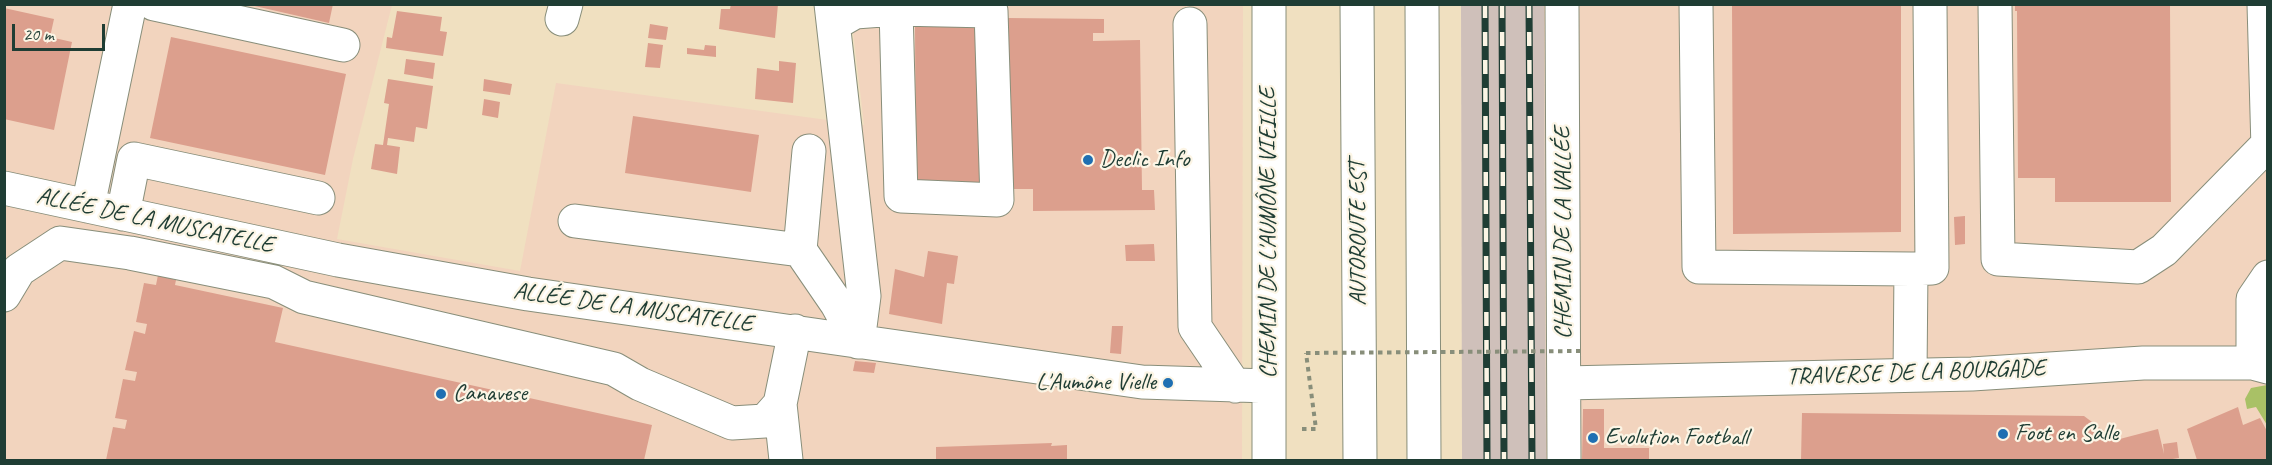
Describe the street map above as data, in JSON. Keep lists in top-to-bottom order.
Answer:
{
  "streets": {
    "main road": [
      "ALLÉE DE LA MUSCATELLE",
      "CHEMIN DE L'AUMÔNE VIEILLE",
      "AUTOROUTE EST",
      "CHEMIN DE LA VALLÉE",
      "TRAVERSE DE LA BOURGADE"
    ]
  },
  "crossings": [
    ["ALLÉE DE LA MUSCATELLE", "CHEMIN DE L'AUMÔNE VIEILLE"],
    ["CHEMIN DE LA VALLÉE", "TRAVERSE DE LA BOURGADE"]
  ],
  "places": [
    "Declic Info",
    "L'Aumône Vielle",
    "Canavese",
    "Foot en Salle",
    "Evolution Football"
  ],
  "scale_bar": "20 m"
}
